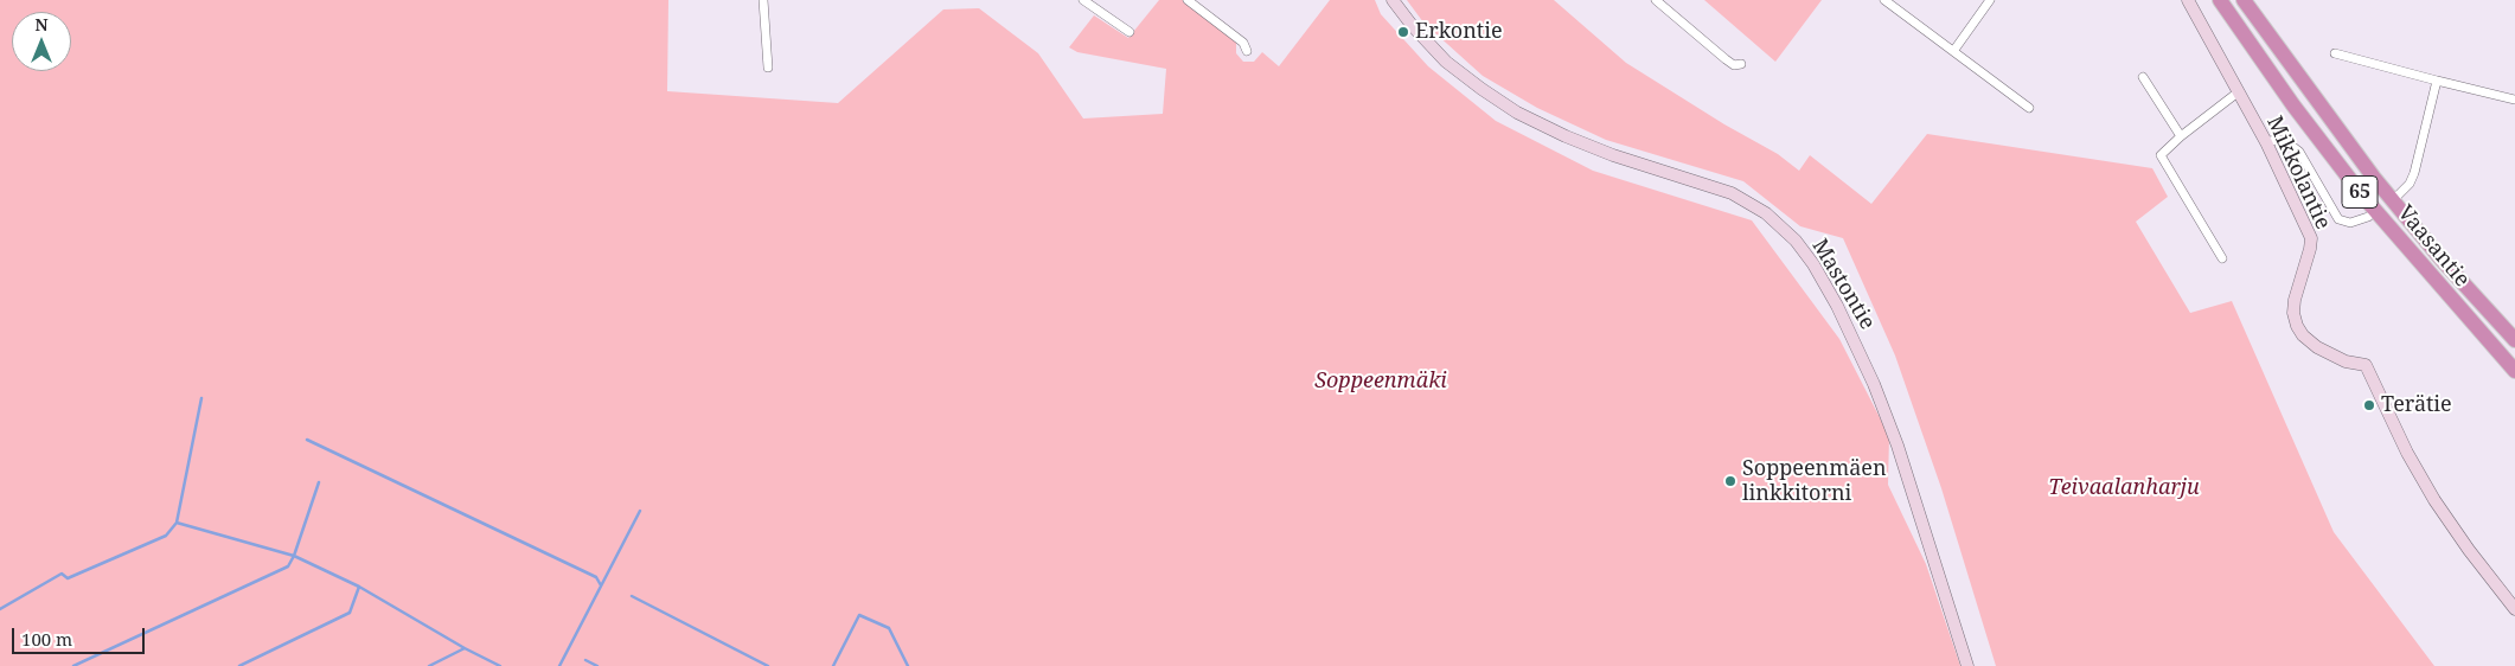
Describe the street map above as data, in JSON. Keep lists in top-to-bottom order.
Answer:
{
  "streets": {
    "highway": ["65", "Vaasantie"],
    "main road": ["Mikkolantie", "Mastontie"]
  },
  "parks": ["Soppeenmäki", "Teivaalanharju"],
  "places": ["Erkontie", "Terätie", "Soppeenmäen linkkitorni"],
  "scale_bar": "100 m",
  "north": "top"
}
